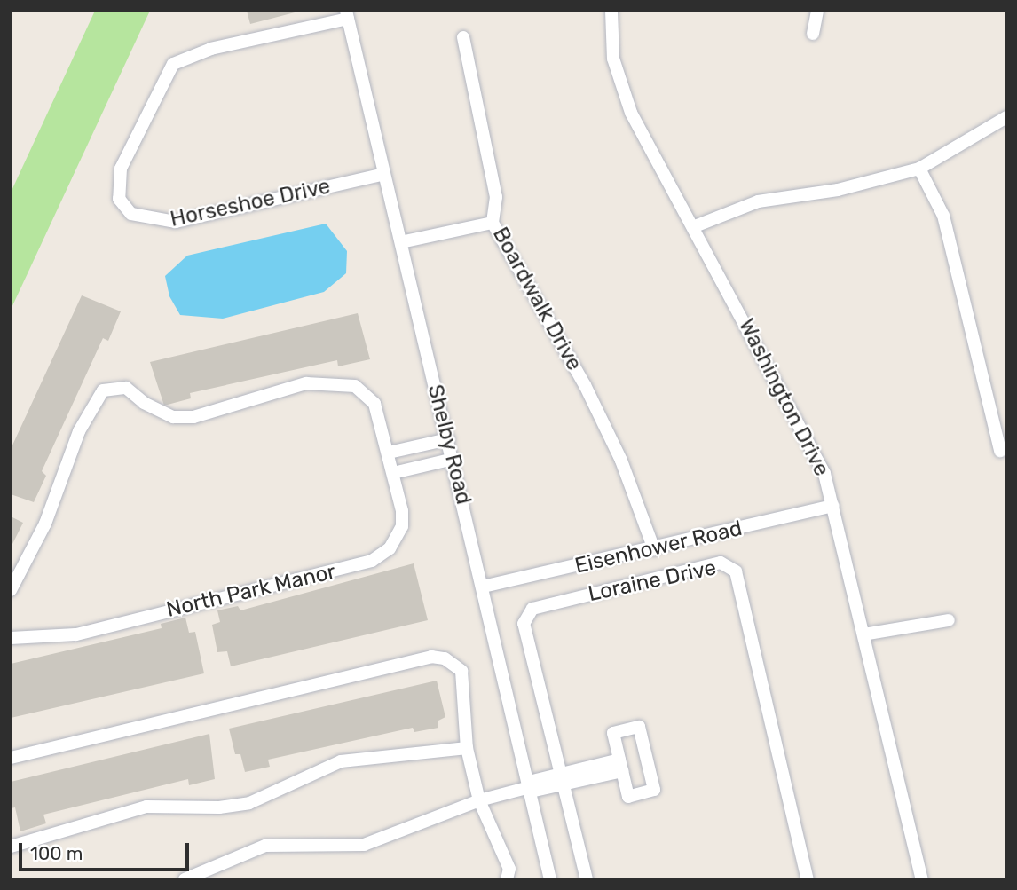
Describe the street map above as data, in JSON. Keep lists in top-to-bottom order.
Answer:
{
  "streets": {
    "street": [
      "Horseshoe Drive",
      "Boardwalk Drive",
      "Washington Drive",
      "Shelby Road",
      "Eisenhower Road",
      "Loraine Drive",
      "North Park Manor"
    ]
  },
  "crossings": [
    ["Horseshoe Drive", "Shelby Road"],
    ["Boardwalk Drive", "Eisenhower Road"],
    ["Washington Drive", "Eisenhower Road"],
    ["Shelby Road", "Eisenhower Road"]
  ],
  "scale_bar": "100 m"
}
